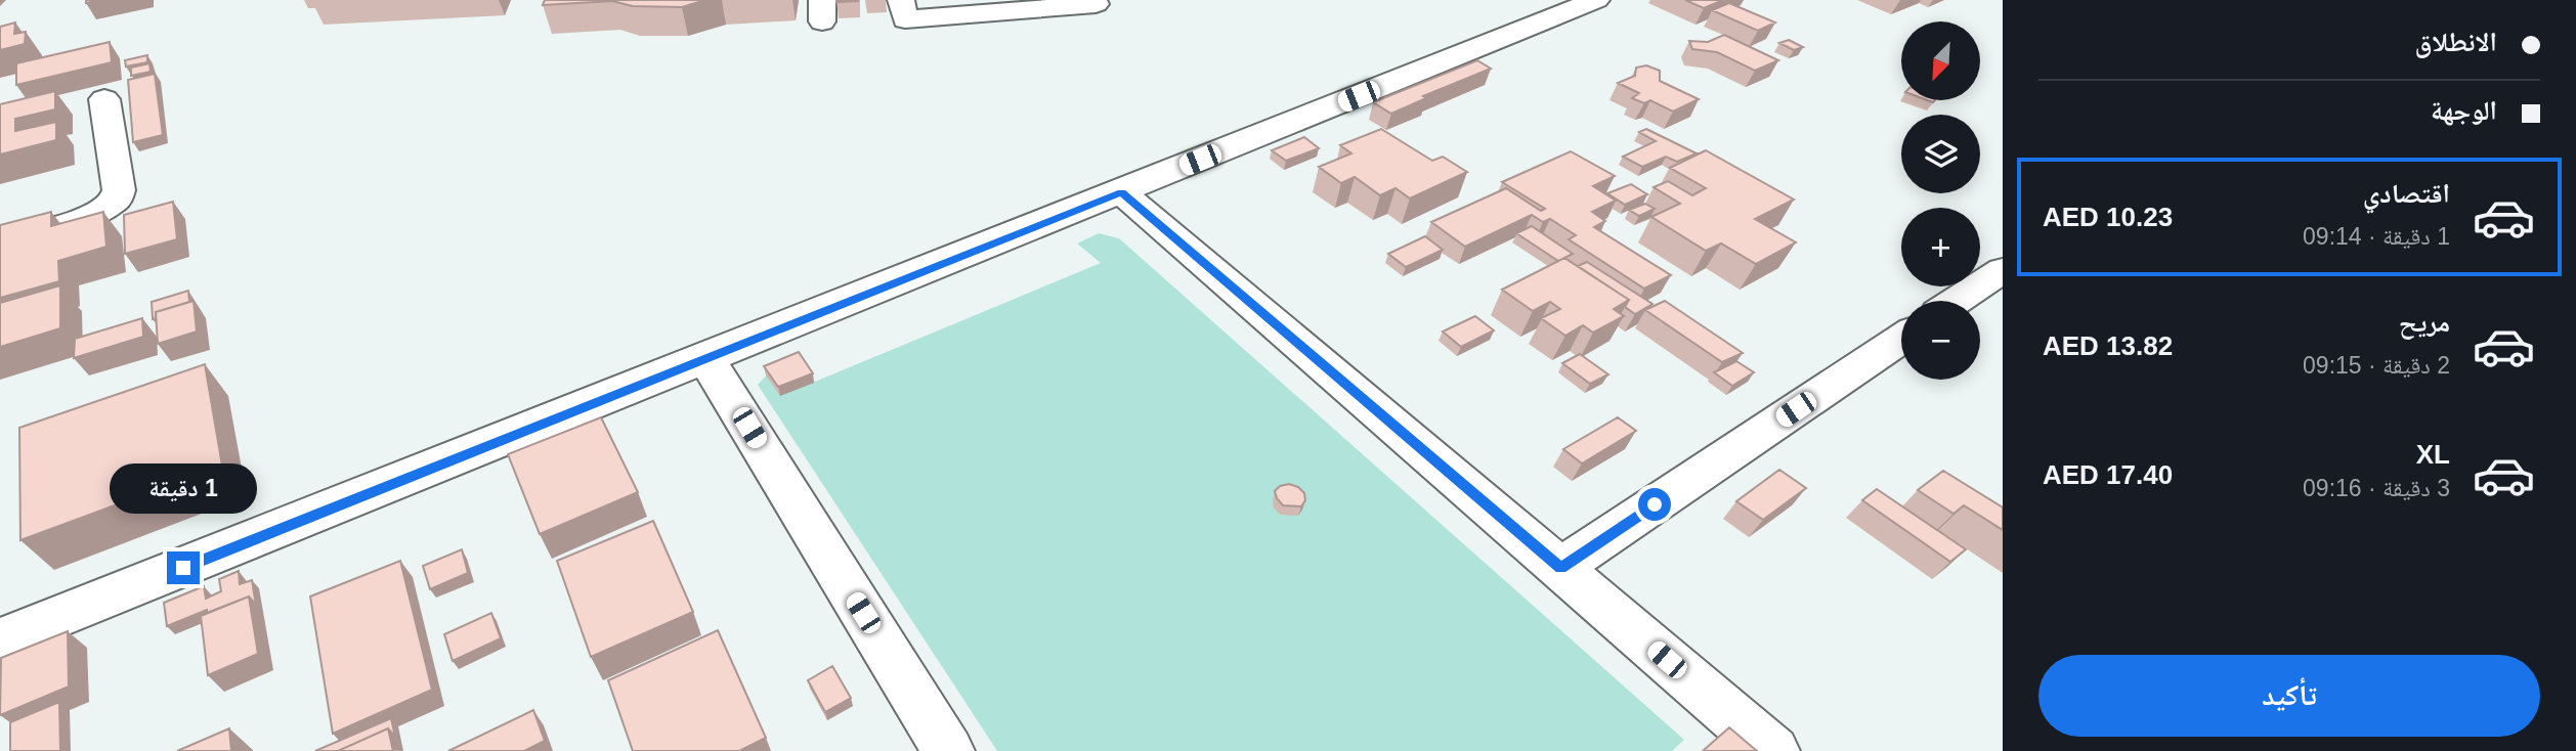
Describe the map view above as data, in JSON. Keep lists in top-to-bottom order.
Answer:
{
  "north": "bottom left",
  "page": {
    "banner": ["الانطلاق", "الوجهة"],
    "map_buttons": ["+", "−"],
    "list": [
      {
        "name": "اقتصادي",
        "note": "1 دقيقة · 09:14",
        "value": "AED 10.23"
      },
      {
        "name": "مريح",
        "note": "2 دقيقة · 09:15",
        "value": "AED 13.82"
      },
      {
        "name": "XL",
        "note": "3 دقيقة · 09:16",
        "value": "AED 17.40"
      }
    ],
    "bubble": "1 دقيقة",
    "buttons": "تأكيد"
  }
}
